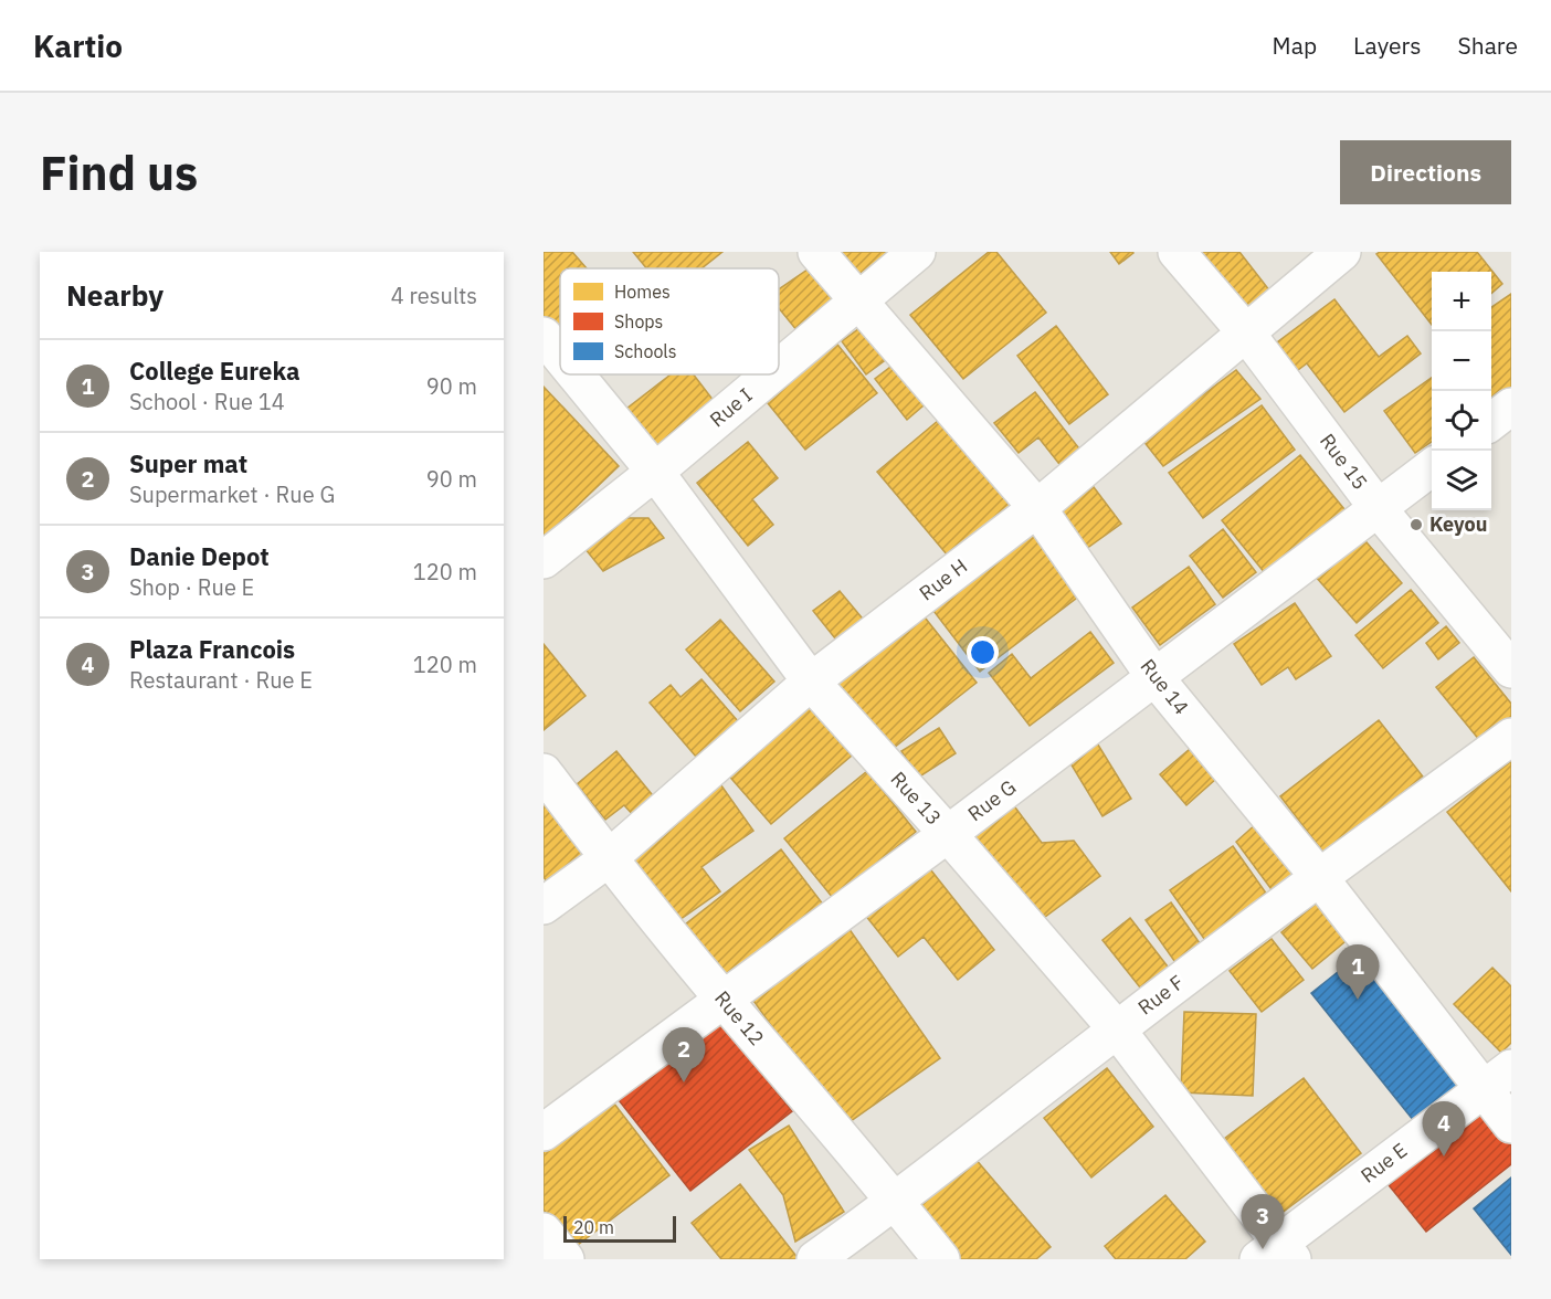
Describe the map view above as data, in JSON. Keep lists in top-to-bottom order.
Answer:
{
  "streets": {
    "street": [
      "Rue I",
      "Rue 15",
      "Rue H",
      "Rue 14",
      "Rue 13",
      "Rue G",
      "Rue F",
      "Rue 12",
      "Rue E"
    ]
  },
  "crossings": [
    ["Rue I", "Rue 14"],
    ["Rue I", "Rue 13"],
    ["Rue 15", "Rue H"],
    ["Rue 15", "Rue G"],
    ["Rue H", "Rue 14"],
    ["Rue H", "Rue 13"],
    ["Rue H", "Rue 12"],
    ["Rue 14", "Rue G"],
    ["Rue 14", "Rue F"],
    ["Rue 14", "Rue E"],
    ["Rue 13", "Rue G"],
    ["Rue 13", "Rue F"],
    ["Rue 13", "Rue E"],
    ["Rue G", "Rue 12"],
    ["Rue F", "Rue 12"]
  ],
  "places": ["Keyou"],
  "legend": ["Homes", "Shops", "Schools"],
  "scale_bar": "20 m",
  "page": {
    "header": "Kartio",
    "nav": ["Map", "Layers", "Share"],
    "buttons": "Directions",
    "title": "Find us",
    "heading": ["Nearby", "4 results"],
    "map_buttons": ["+", "−"],
    "list": [
      {
        "mark": "1",
        "name": "College Eureka",
        "note": "School · Rue 14",
        "value": "90 m"
      },
      {
        "mark": "2",
        "name": "Super mat",
        "note": "Supermarket · Rue G",
        "value": "90 m"
      },
      {
        "mark": "3",
        "name": "Danie Depot",
        "note": "Shop · Rue E",
        "value": "120 m"
      },
      {
        "mark": "4",
        "name": "Plaza Francois",
        "note": "Restaurant · Rue E",
        "value": "120 m"
      }
    ],
    "pins": [
      "1",
      "2",
      "4",
      "3"
    ],
    "scale": "20 m"
  }
}
